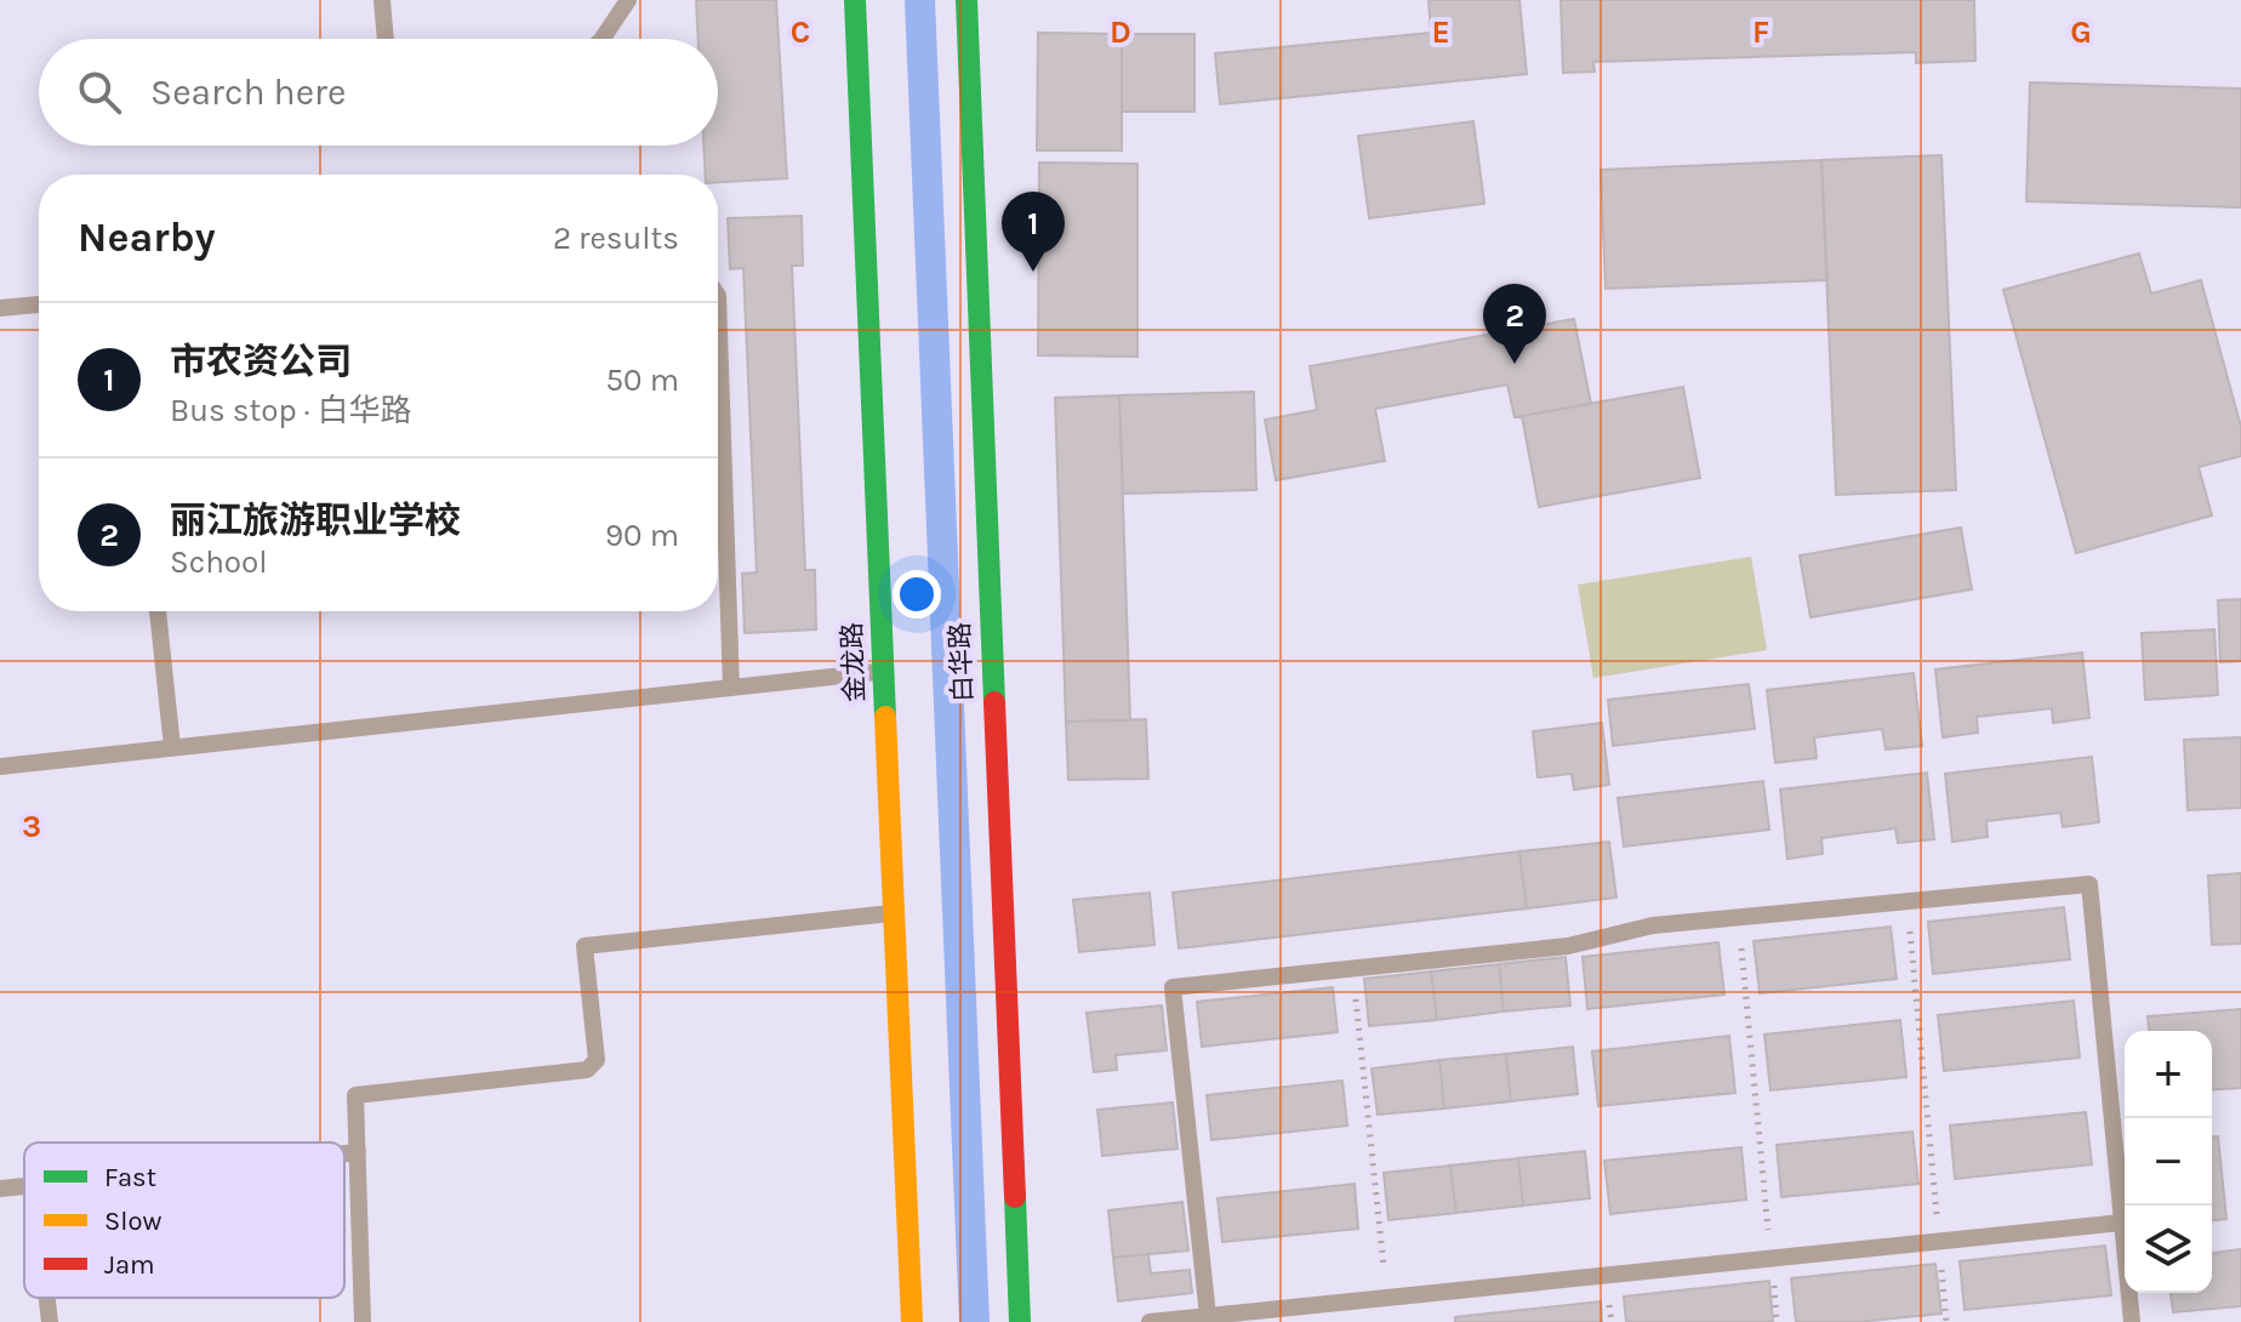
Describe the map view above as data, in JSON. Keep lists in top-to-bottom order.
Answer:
{
  "streets": {
    "main road": ["金龙路", "白华路"]
  },
  "legend": ["Fast", "Slow", "Jam"],
  "page": {
    "search": "Search here",
    "heading": ["Nearby", "2 results"],
    "pins": ["1", "2"],
    "list": [
      {
        "mark": "1",
        "name": "市农资公司",
        "note": "Bus stop · 白华路",
        "value": "50 m"
      },
      {
        "mark": "2",
        "name": "丽江旅游职业学校",
        "note": "School",
        "value": "90 m"
      }
    ],
    "map_buttons": ["+", "−"]
  },
  "grid": {
    "columns": [
      "C",
      "D",
      "E",
      "F",
      "G"
    ],
    "rows": ["3"]
  }
}
